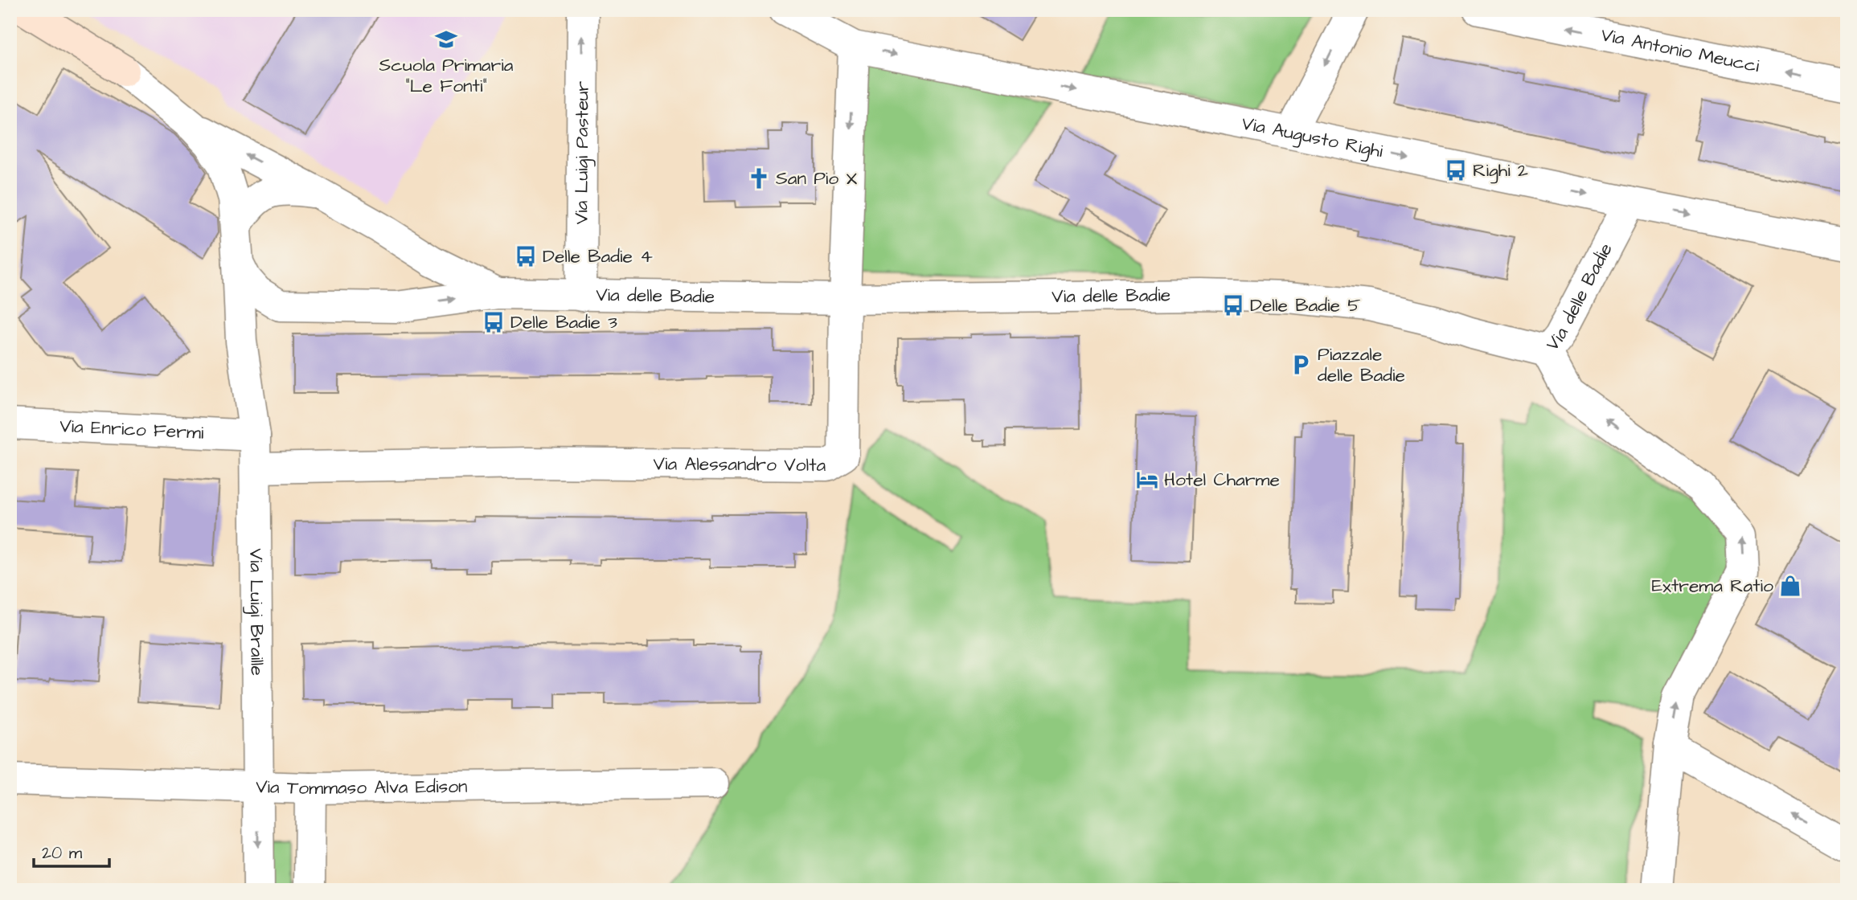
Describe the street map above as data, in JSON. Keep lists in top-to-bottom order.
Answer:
{
  "streets": {
    "street": [
      "Via Antonio Meucci",
      "Via Augusto Righi",
      "Via Luigi Pasteur",
      "Via delle Badie",
      "Via Enrico Fermi",
      "Via Alessandro Volta",
      "Via Luigi Braille",
      "Via Tommaso Alva Edison"
    ]
  },
  "crossings": [
    ["Via Augusto Righi", "Via delle Badie"],
    ["Via Augusto Righi", "Via Alessandro Volta"],
    ["Via Luigi Pasteur", "Via delle Badie"],
    ["Via delle Badie", "Via Alessandro Volta"],
    ["Via delle Badie", "Via Luigi Braille"],
    ["Via Enrico Fermi", "Via Luigi Braille"],
    ["Via Alessandro Volta", "Via Luigi Braille"],
    ["Via Luigi Braille", "Via Tommaso Alva Edison"]
  ],
  "one_way": ["Via Antonio Meucci", "Via Augusto Righi", "Via Luigi Pasteur"],
  "places": {
    "school or university": ["Scuola Primaria \"Le Fonti\""],
    "bus stop": [
      "Righi 2",
      "Delle Badie 4",
      "Delle Badie 5",
      "Delle Badie 3"
    ],
    "church": ["San Pio X"],
    "parking": ["Piazzale delle Badie"],
    "hotel": ["Hotel Charme"],
    "shop": ["Extrema Ratio"]
  },
  "scale_bar": "20 m"
}
